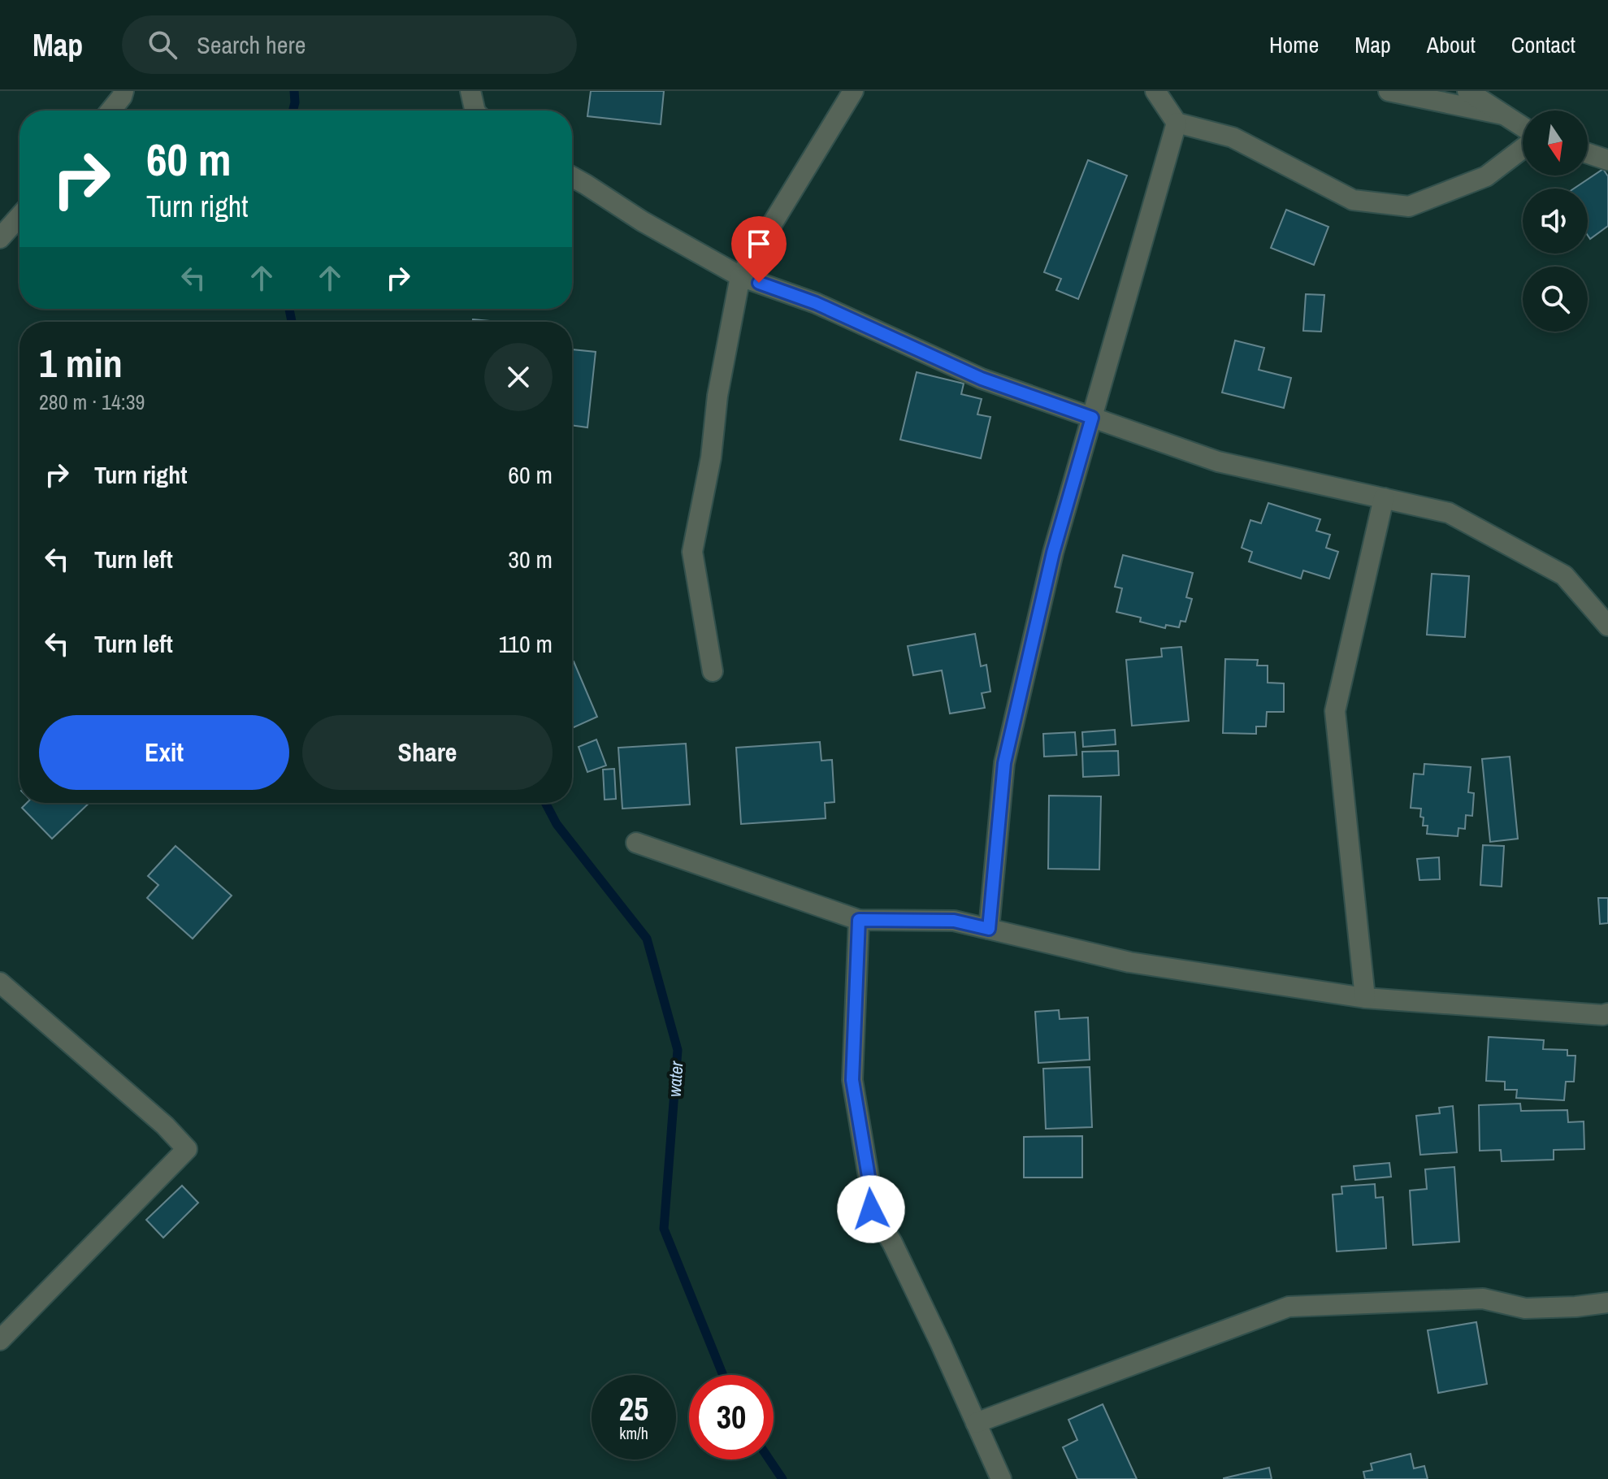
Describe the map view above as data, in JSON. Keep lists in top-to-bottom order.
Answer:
{
  "water": ["water"],
  "north": "bottom",
  "page": {
    "header": "Map",
    "search": "Search here",
    "nav": [
      "Home",
      "Map",
      "About",
      "Contact"
    ],
    "turn": ["60 m", "Turn right"],
    "heading": ["1 min", "280 m · 14:39"],
    "list": [
      {
        "name": "Turn right",
        "value": "60 m"
      },
      {
        "name": "Turn left",
        "value": "30 m"
      },
      {
        "name": "Turn left",
        "value": "110 m"
      }
    ],
    "buttons": ["Exit", "Share"],
    "speed": "25 km/h",
    "limit": "30"
  }
}
